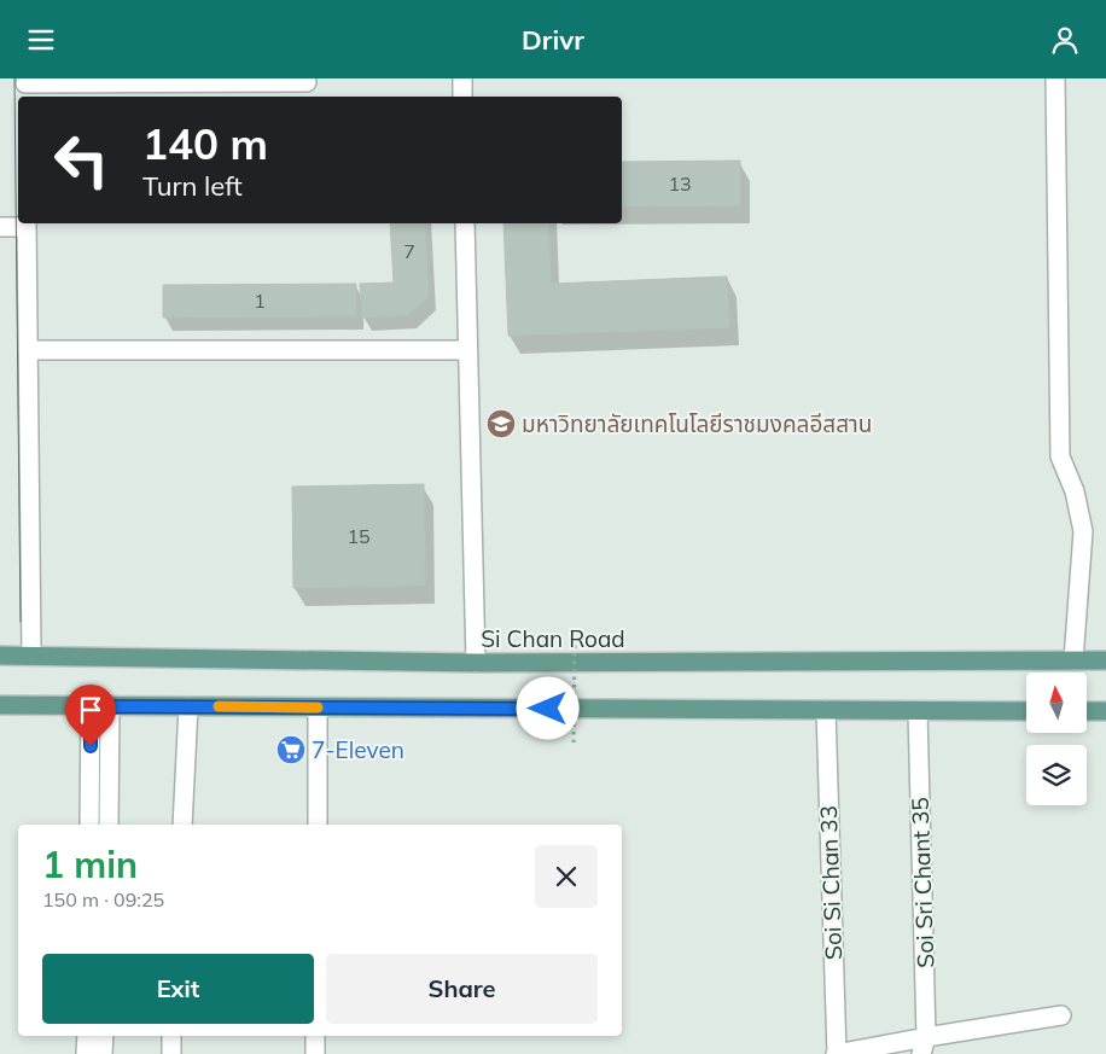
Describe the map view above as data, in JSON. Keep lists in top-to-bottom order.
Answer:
{
  "streets": {
    "main road": ["Si Chan Road"],
    "street": ["Soi Si Chan 33", "Soi Sri Chant 35"]
  },
  "places": {
    "school or university": ["มหาวิทยาลัยเทคโนโลยีราชมงคลอีสสาน"],
    "supermarket": ["7-Eleven"]
  },
  "house_numbers": [
    "13",
    "7",
    "1",
    "15"
  ],
  "north": "top",
  "page": {
    "header": "Drivr",
    "turn": ["140 m", "Turn left"],
    "heading": ["1 min", "150 m · 09:25"],
    "buttons": ["Exit", "Share"]
  }
}
